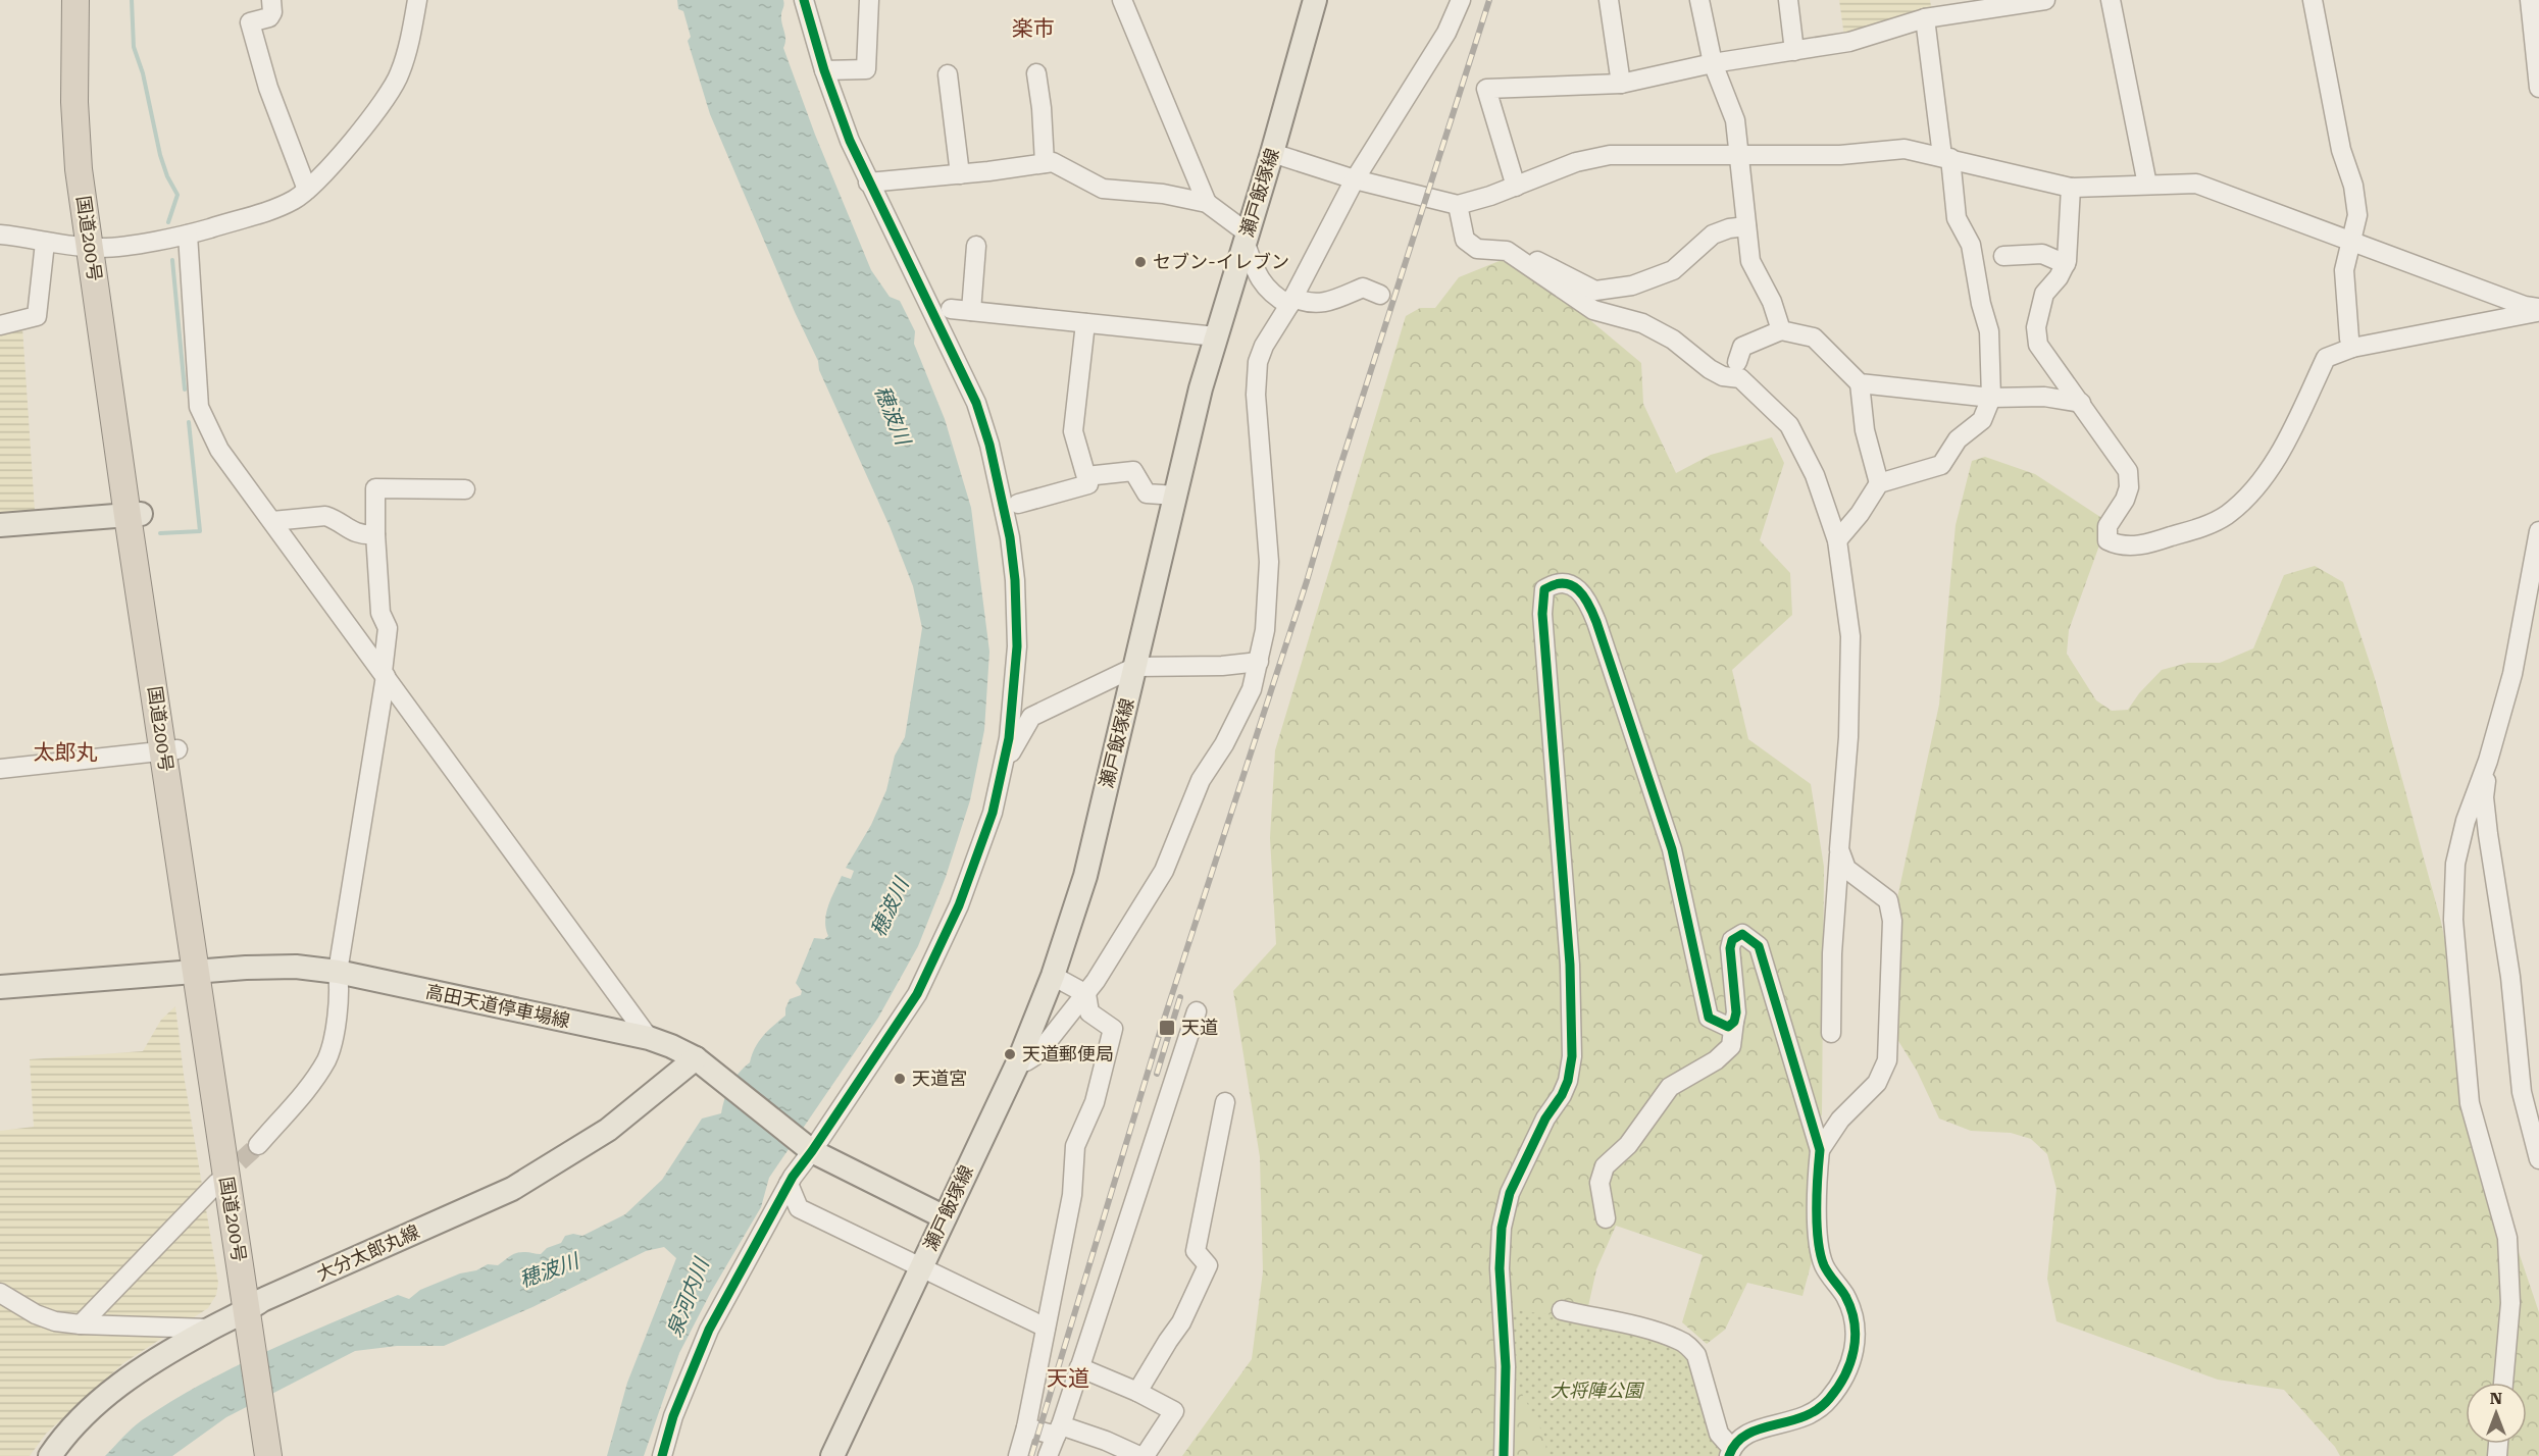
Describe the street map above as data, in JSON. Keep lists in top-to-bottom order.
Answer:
{
  "streets": {
    "highway": ["国道200号"],
    "main road": ["瀬戸飯塚線", "高田天道停車場線", "大分太郎丸線"]
  },
  "crossings": [
    ["瀬戸飯塚線", "高田天道停車場線"],
    ["国道200号", "高田天道停車場線"],
    ["国道200号", "大分太郎丸線"],
    ["高田天道停車場線", "大分太郎丸線"]
  ],
  "districts": ["楽市", "太郎丸", "天道"],
  "water": ["穂波川", "泉河内川"],
  "parks": ["大将陣公園"],
  "places": {
    "other": ["セブン-イレブン", "天道郵便局", "天道宮"],
    "transit": ["天道"]
  },
  "north": "top"
}
